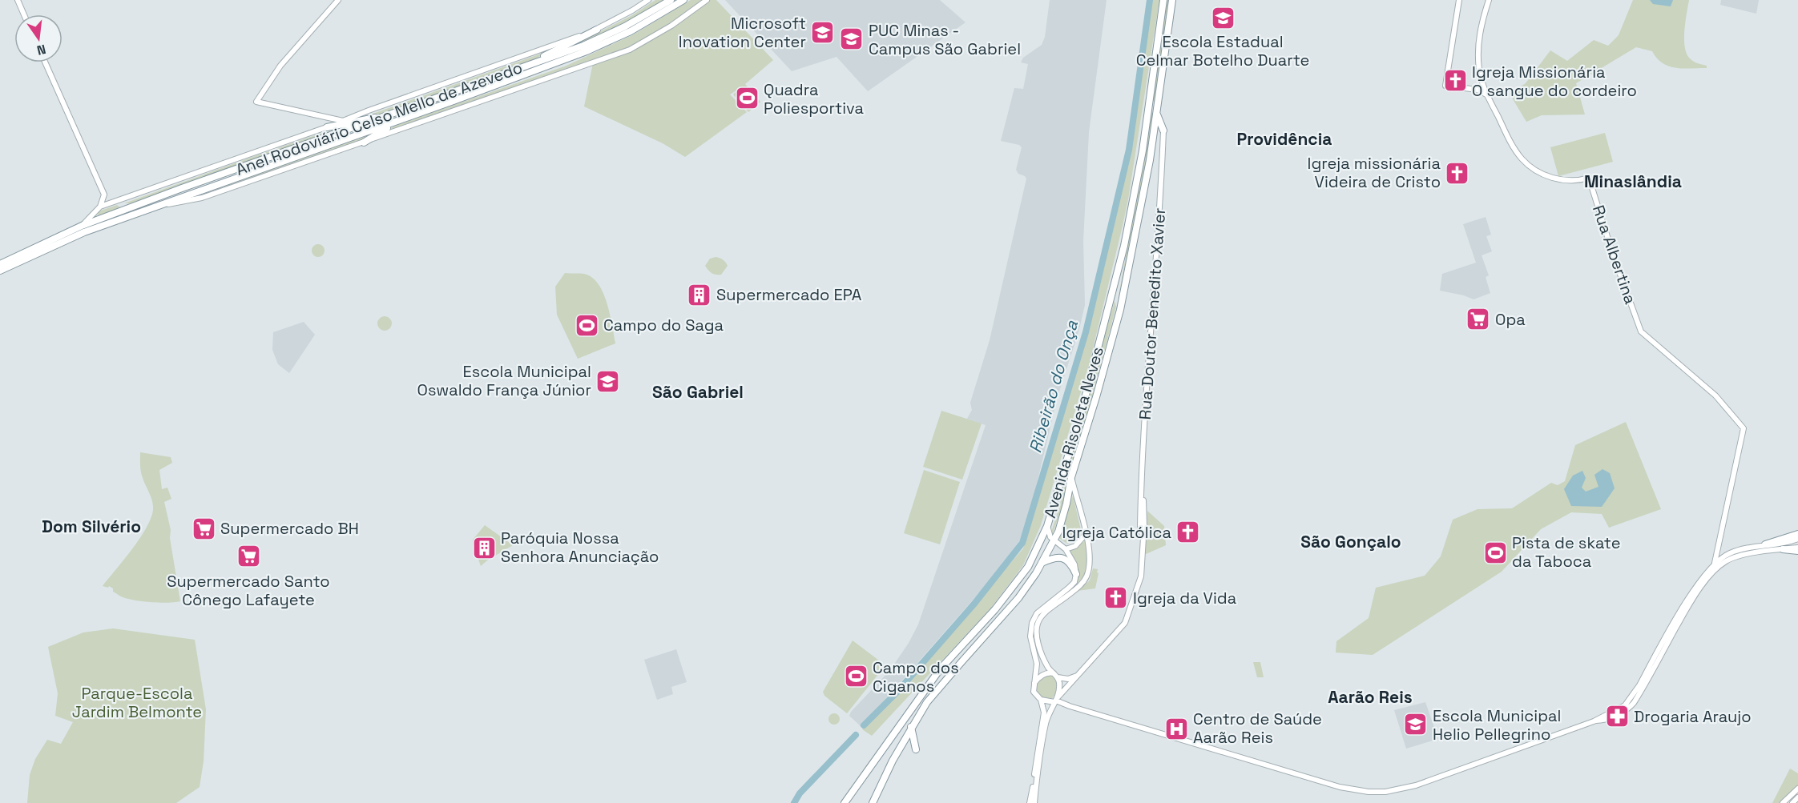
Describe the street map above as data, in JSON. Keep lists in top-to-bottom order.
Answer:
{
  "streets": {
    "highway": ["Anel Rodoviário Celso Mello de Azevedo", "Avenida Risoleta Neves"],
    "main road": ["Rua Albertina", "Rua Doutor Benedito Xavier"]
  },
  "districts": [
    "Providência",
    "Minaslândia",
    "São Gabriel",
    "Dom Silvério",
    "São Gonçalo",
    "Aarão Reis"
  ],
  "water": ["Ribeirão do Onça"],
  "parks": ["Parque-Escola Jardim Belmonte"],
  "places": {
    "school or university": [
      "Escola Estadual Celmar Botelho Duarte",
      "Microsoft Inovation Center",
      "PUC Minas - Campus São Gabriel",
      "Escola Municipal Oswaldo França Júnior",
      "Escola Municipal Helio Pellegrino"
    ],
    "church": [
      "Igreja Missionária O sangue do cordeiro",
      "Igreja missionária Videira de Cristo",
      "Igreja Católica",
      "Igreja da Vida"
    ],
    "sports": [
      "Quadra Poliesportiva",
      "Campo do Saga",
      "Pista de skate da Taboca",
      "Campo dos Ciganos"
    ],
    "building": ["Supermercado EPA", "Paróquia Nossa Senhora Anunciação"],
    "supermarket": ["Opa", "Supermercado BH", "Supermercado Santo Cônego Lafayete"],
    "pharmacy": ["Drogaria Araujo"],
    "hospital": ["Centro de Saúde Aarão Reis"]
  },
  "north": "bottom"
}
